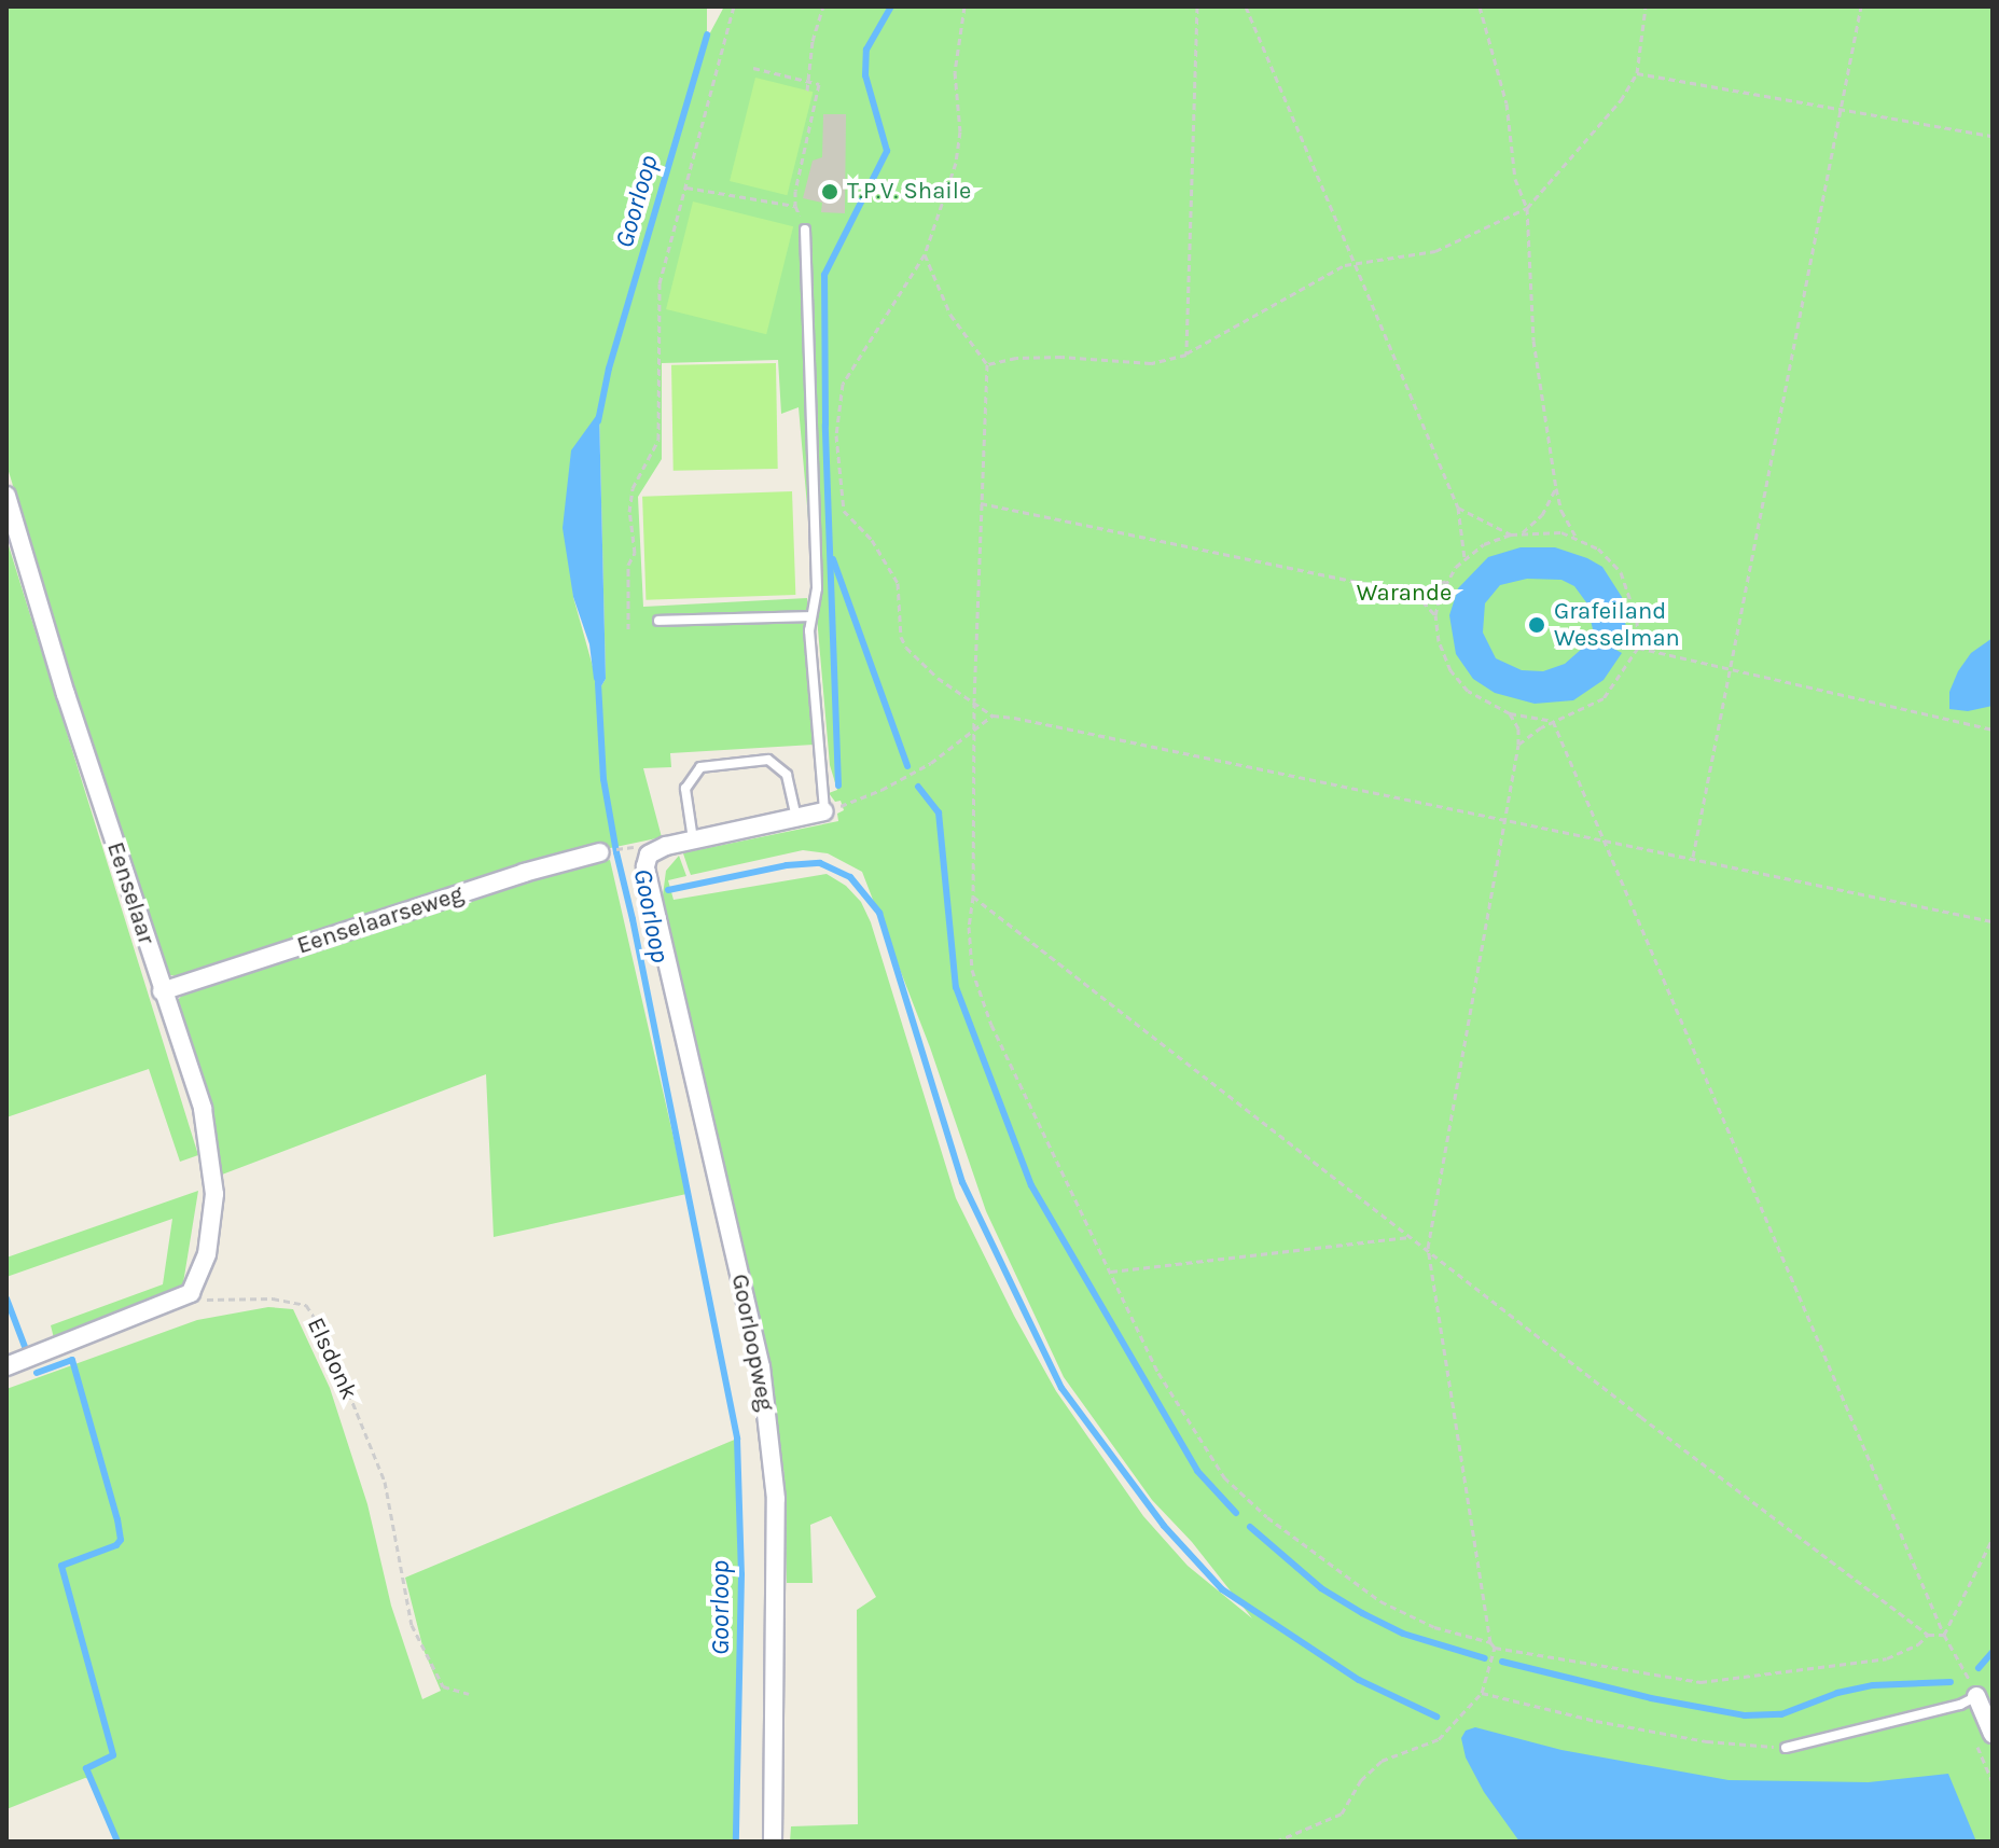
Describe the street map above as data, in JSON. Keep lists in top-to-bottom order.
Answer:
{
  "streets": {
    "street": ["Eenselaar", "Eenselaarseweg", "Goorloopweg"],
    "path": ["Elsdonk"]
  },
  "crossings": [
    ["Eenselaar", "Eenselaarseweg"],
    ["Eenselaar", "Elsdonk"]
  ],
  "water": ["Goorloop"],
  "parks": ["Warande"],
  "places": ["T.P.V. Shaile", "Grafeiland Wesselman"]
}
